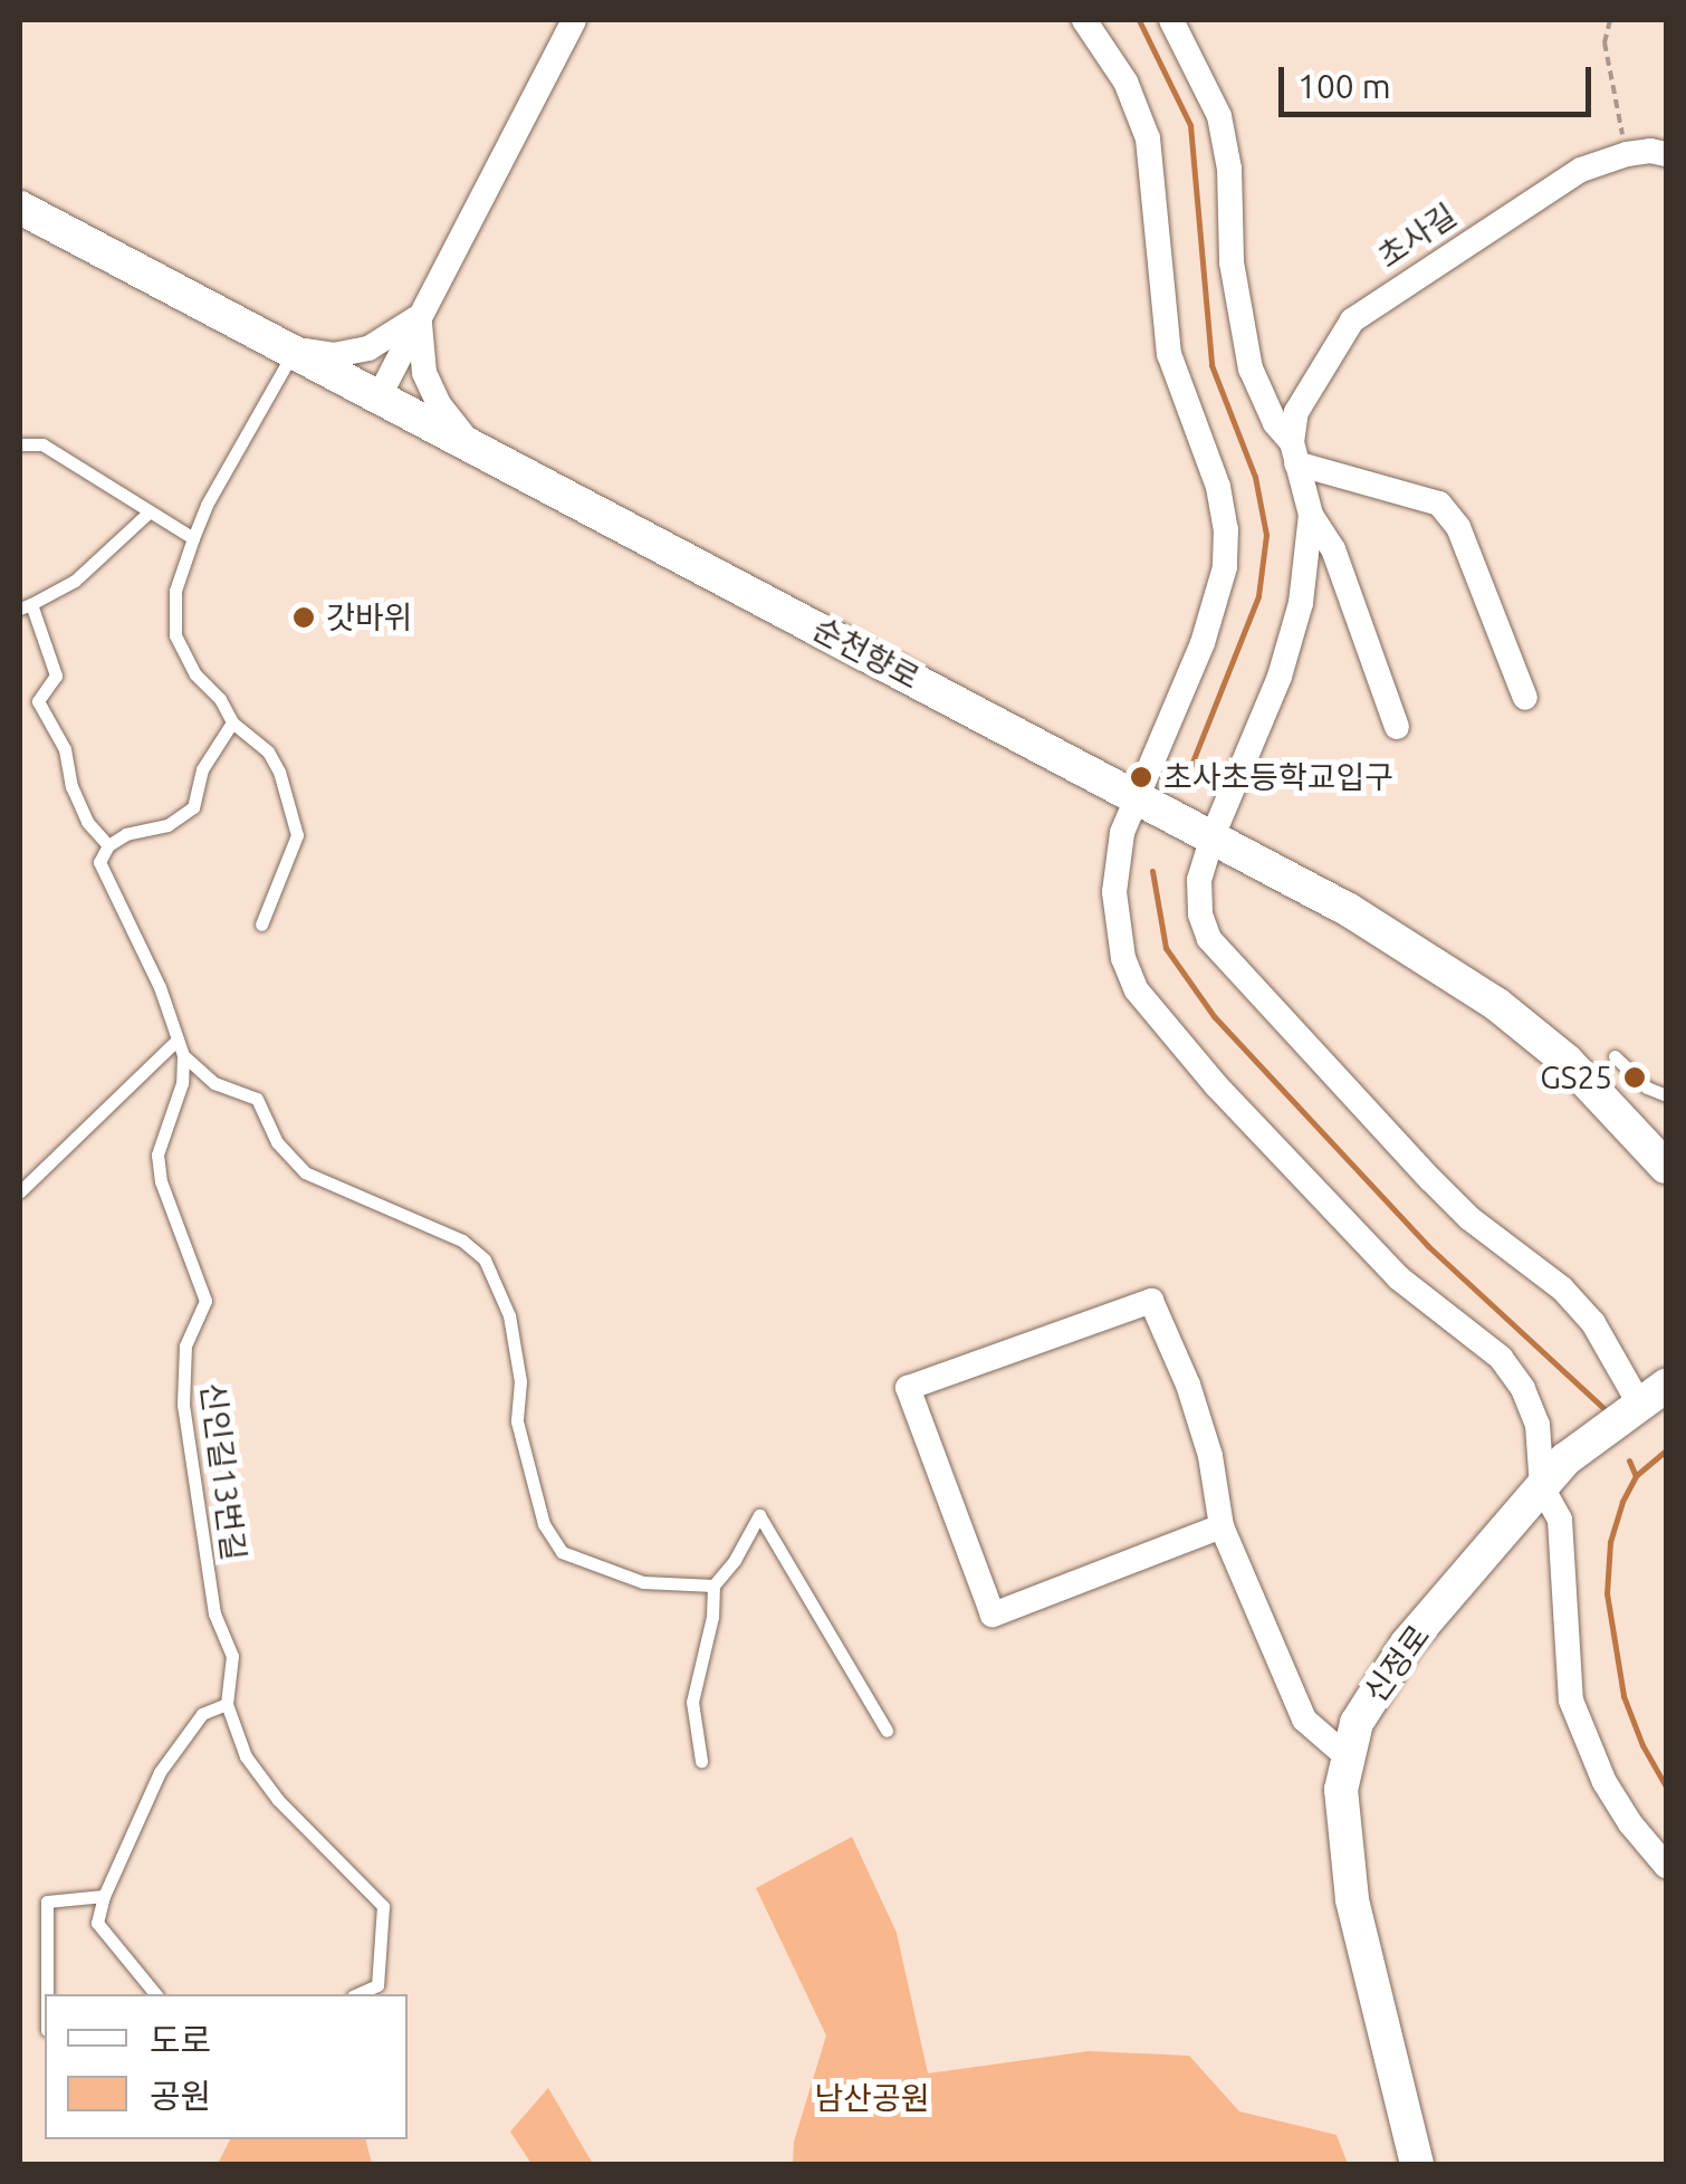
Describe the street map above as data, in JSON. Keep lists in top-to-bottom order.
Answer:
{
  "streets": {
    "main road": ["순천향로", "신정로"],
    "street": ["초사길"],
    "lane": ["신인길13번길"]
  },
  "parks": ["남산공원"],
  "places": ["갓바위", "초사초등학교입구", "GS25"],
  "legend": ["도로", "공원"],
  "scale_bar": "100 m"
}
